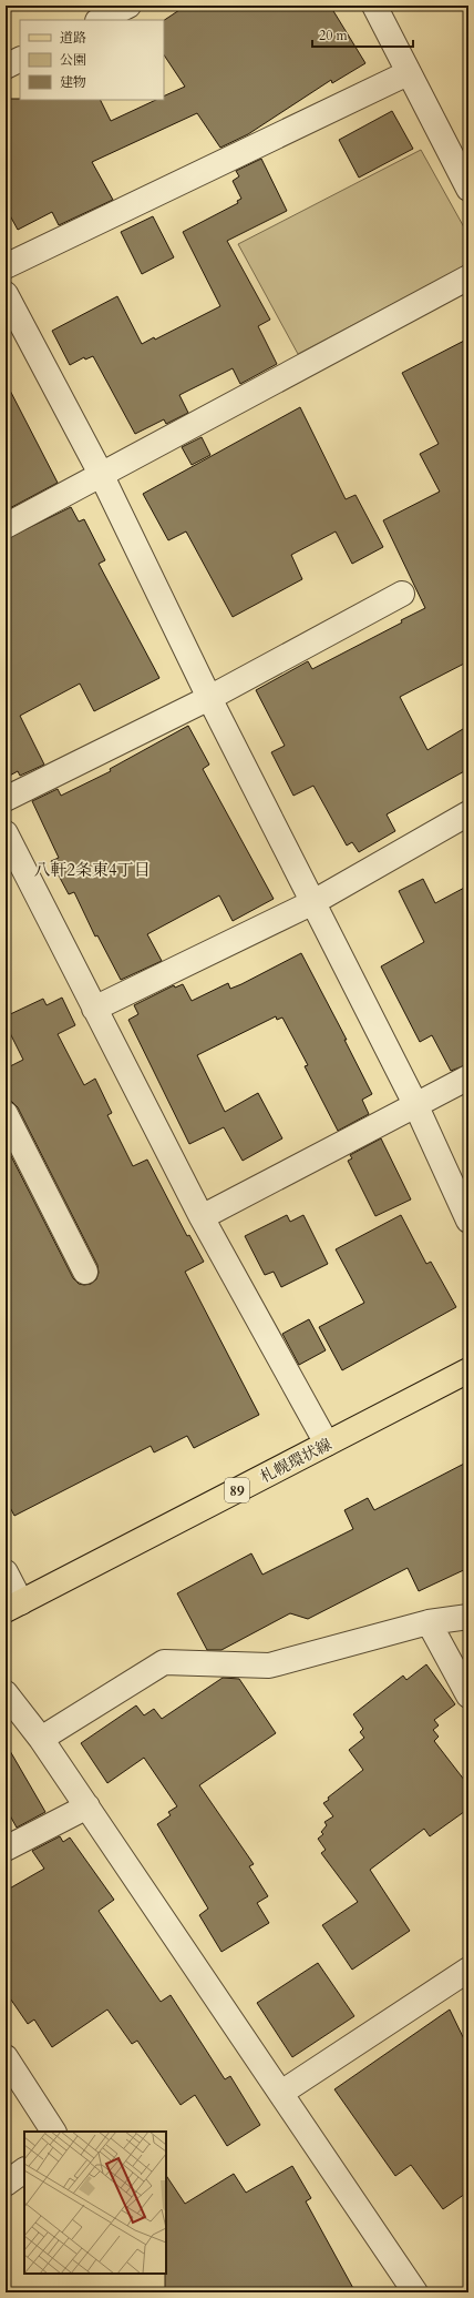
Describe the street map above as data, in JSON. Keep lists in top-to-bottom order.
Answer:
{
  "streets": {
    "main road": ["札幌環状線", "89"]
  },
  "districts": ["八軒2条東4丁目"],
  "legend": ["道路", "公園", "建物"],
  "scale_bar": "20 m"
}
